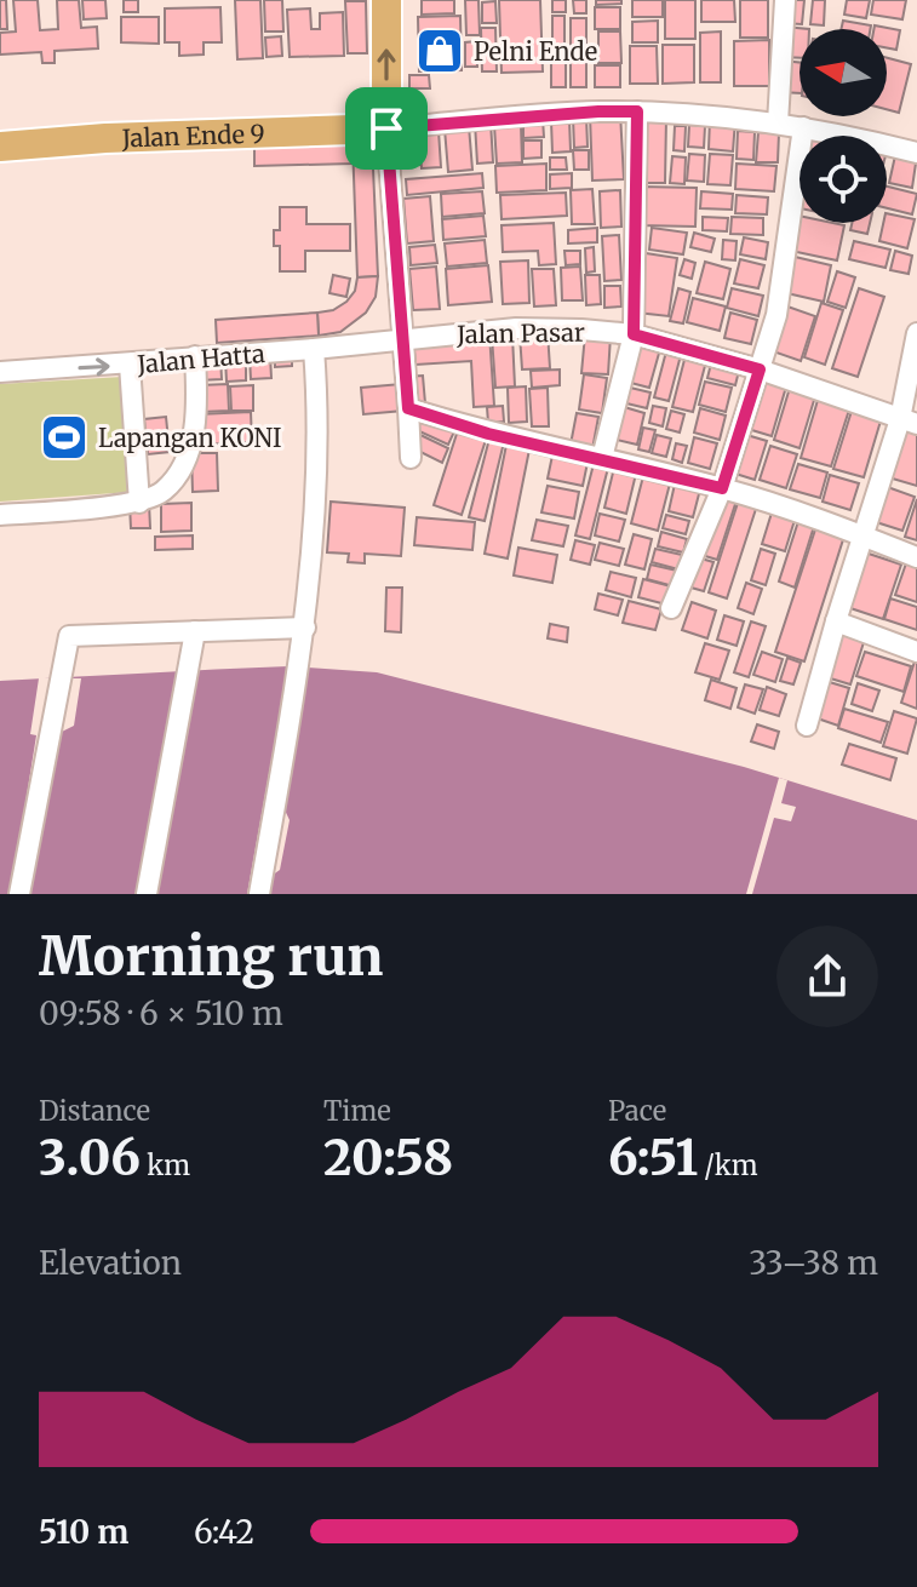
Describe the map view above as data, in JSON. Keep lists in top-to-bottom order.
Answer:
{
  "streets": {
    "highway": ["Jalan Ende 9"],
    "street": ["Jalan Pasar", "Jalan Hatta"]
  },
  "crossings": [
    ["Jalan Pasar", "Jalan Hatta"]
  ],
  "places": {
    "shop": ["Pelni Ende"],
    "sports": ["Lapangan KONI"]
  },
  "north": "left",
  "page": {
    "heading": ["Morning run", "09:58 · 6 × 510 m"],
    "stats": [
      ["Distance", "3.06 km"],
      ["Time", "20:58"],
      ["Pace", "6:51 /km"]
    ],
    "chart": ["Elevation", "33–38 m"],
    "list": [
      {
        "name": "510 m",
        "note": "6:42"
      }
    ]
  }
}
